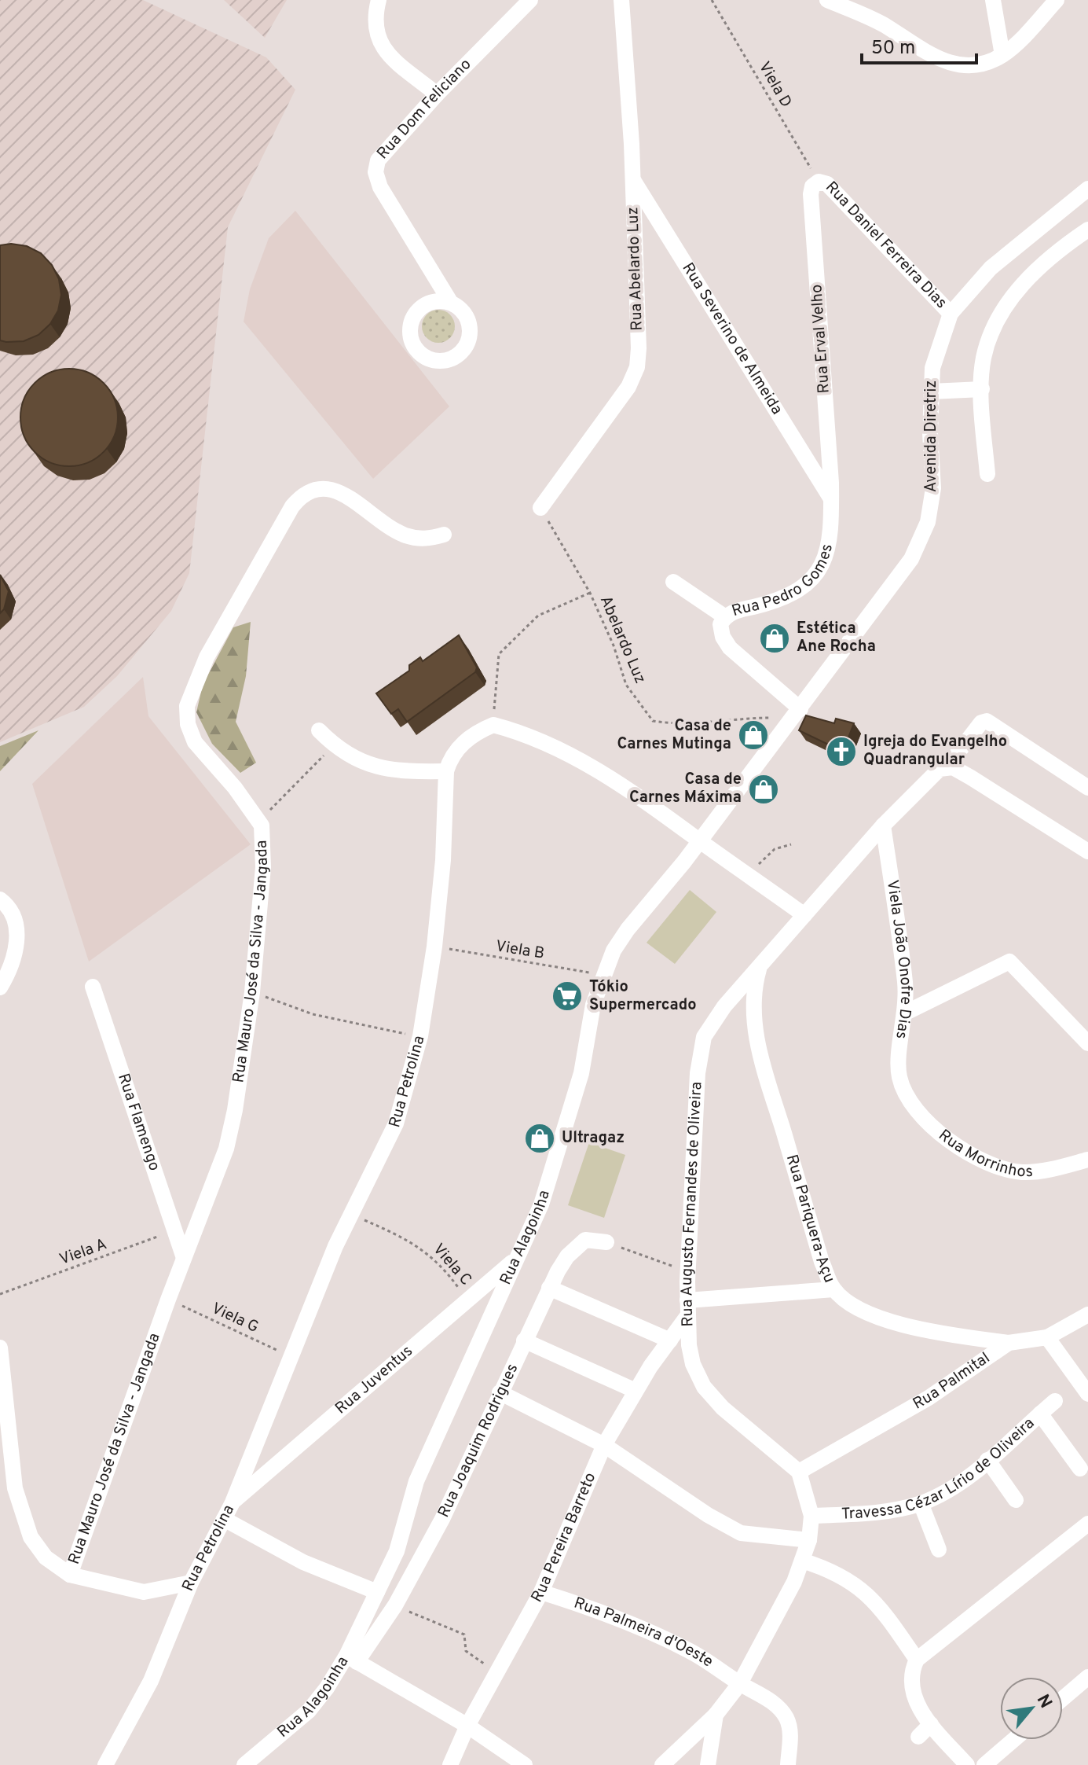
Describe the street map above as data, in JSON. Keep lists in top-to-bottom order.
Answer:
{
  "streets": {
    "street": [
      "Rua Dom Feliciano",
      "Rua Daniel Ferreira Dias",
      "Rua Abelardo Luz",
      "Rua Severino de Almeida",
      "Rua Erval Velho",
      "Avenida Diretriz",
      "Rua Pedro Gomes",
      "Viela João Onofre Dias",
      "Rua Mauro José da Silva - Jangada",
      "Rua Petrolina",
      "Rua Flamengo",
      "Rua Morrinhos",
      "Rua Augusto Fernandes de Oliveira",
      "Rua Pariquera-Açu",
      "Rua Alagoinha",
      "Rua Juventus",
      "Rua Palmital",
      "Rua Joaquim Rodrigues",
      "Travessa Cézar Lírio de Oliveira",
      "Rua Pereira Barreto",
      "Rua Palmeira d'Oeste"
    ],
    "path": [
      "Viela D",
      "Abelardo Luz",
      "Viela B",
      "Viela A",
      "Viela C",
      "Viela G"
    ]
  },
  "crossings": [
    ["Viela D", "Rua Daniel Ferreira Dias"],
    ["Viela D", "Rua Erval Velho"],
    ["Rua Daniel Ferreira Dias", "Rua Erval Velho"],
    ["Rua Daniel Ferreira Dias", "Avenida Diretriz"],
    ["Rua Abelardo Luz", "Rua Severino de Almeida"],
    ["Rua Abelardo Luz", "Abelardo Luz"],
    ["Rua Severino de Almeida", "Rua Erval Velho"],
    ["Rua Severino de Almeida", "Rua Pedro Gomes"],
    ["Rua Erval Velho", "Rua Pedro Gomes"],
    ["Avenida Diretriz", "Rua Pedro Gomes"],
    ["Avenida Diretriz", "Abelardo Luz"],
    ["Avenida Diretriz", "Rua Alagoinha"],
    ["Rua Pedro Gomes", "Abelardo Luz"],
    ["Rua Pedro Gomes", "Rua Alagoinha"],
    ["Abelardo Luz", "Rua Alagoinha"],
    ["Viela B", "Rua Petrolina"],
    ["Viela B", "Rua Alagoinha"],
    ["Viela João Onofre Dias", "Rua Morrinhos"],
    ["Viela João Onofre Dias", "Rua Augusto Fernandes de Oliveira"],
    ["Rua Mauro José da Silva - Jangada", "Rua Flamengo"],
    ["Rua Mauro José da Silva - Jangada", "Viela G"],
    ["Rua Petrolina", "Viela C"],
    ["Rua Petrolina", "Viela G"],
    ["Rua Petrolina", "Rua Juventus"],
    ["Rua Flamengo", "Viela A"],
    ["Rua Augusto Fernandes de Oliveira", "Rua Pariquera-Açu"],
    ["Rua Augusto Fernandes de Oliveira", "Rua Palmital"],
    ["Rua Augusto Fernandes de Oliveira", "Rua Pereira Barreto"],
    ["Rua Pariquera-Açu", "Rua Palmital"],
    ["Rua Alagoinha", "Rua Juventus"],
    ["Rua Alagoinha", "Rua Joaquim Rodrigues"],
    ["Viela C", "Rua Juventus"],
    ["Rua Pereira Barreto", "Rua Palmeira d'Oeste"]
  ],
  "places": {
    "shop": [
      "Estética Ane Rocha",
      "Casa de Carnes Mutinga",
      "Casa de Carnes Máxima",
      "Ultragaz"
    ],
    "church": ["Igreja do Evangelho Quadrangular"],
    "supermarket": ["Tókio Supermercado"]
  },
  "scale_bar": "50 m",
  "north": "top right"
}
